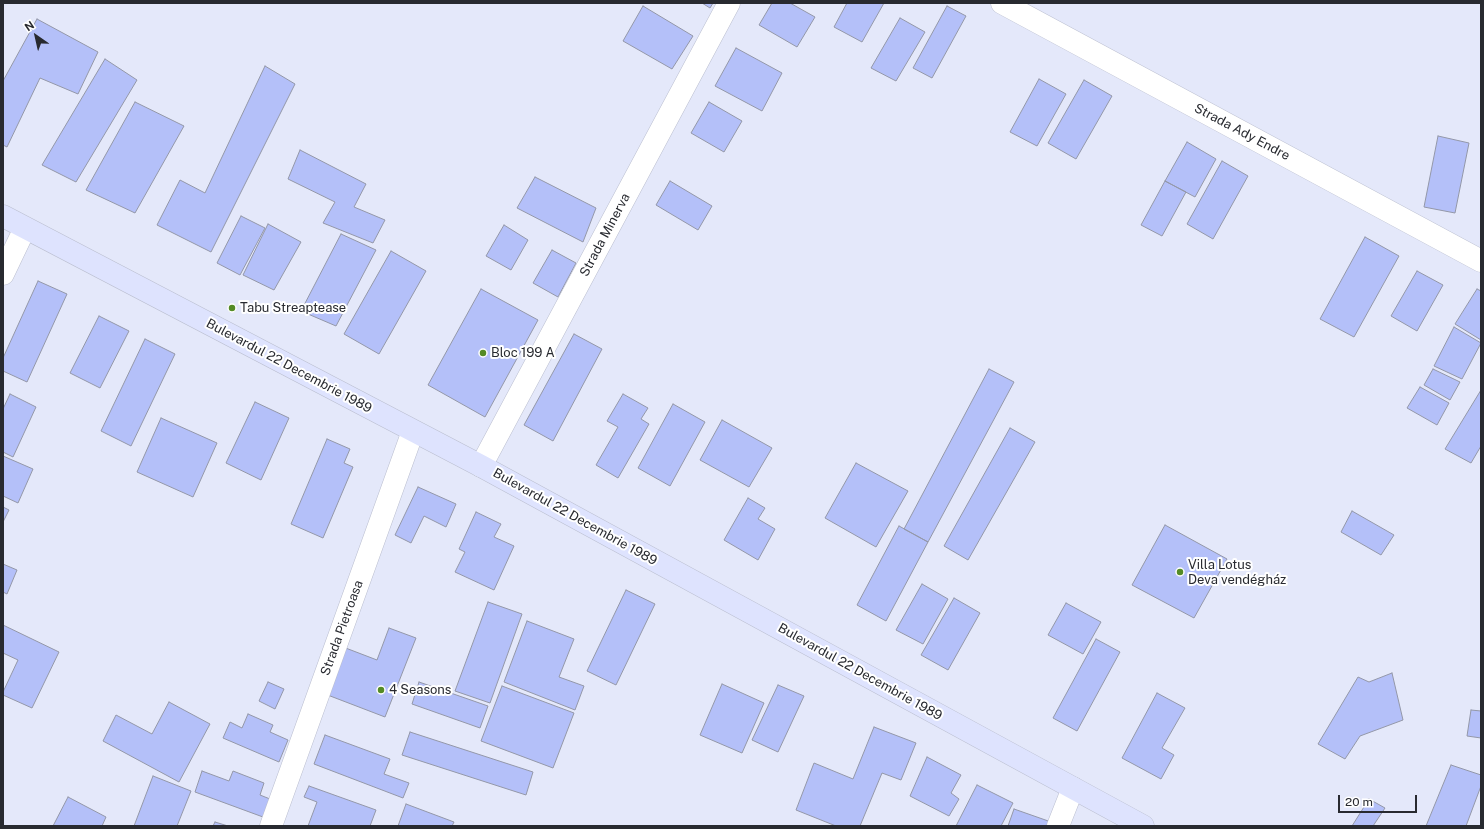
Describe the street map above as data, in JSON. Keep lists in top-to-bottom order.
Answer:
{
  "streets": {
    "main road": ["Bulevardul 22 Decembrie 1989"],
    "street": ["Strada Ady Endre", "Strada Minerva", "Strada Pietroasa"]
  },
  "crossings": [
    ["Strada Minerva", "Bulevardul 22 Decembrie 1989"],
    ["Bulevardul 22 Decembrie 1989", "Strada Pietroasa"]
  ],
  "places": [
    "Tabu Streaptease",
    "Bloc 199 A",
    "Villa Lotus Deva vendégház",
    "4 Seasons"
  ],
  "scale_bar": "20 m",
  "north": "top left"
}
